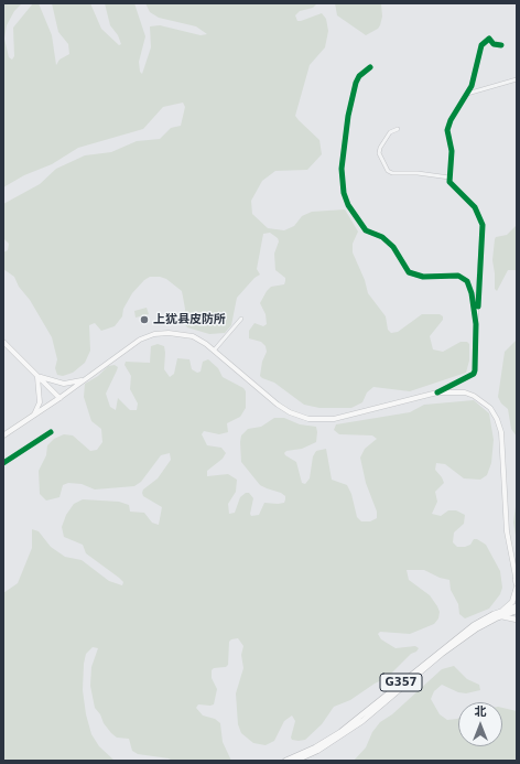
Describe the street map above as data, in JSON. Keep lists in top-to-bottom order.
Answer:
{
  "streets": {
    "main road": ["G357"]
  },
  "places": ["上犹县皮防所"],
  "north": "top"
}
